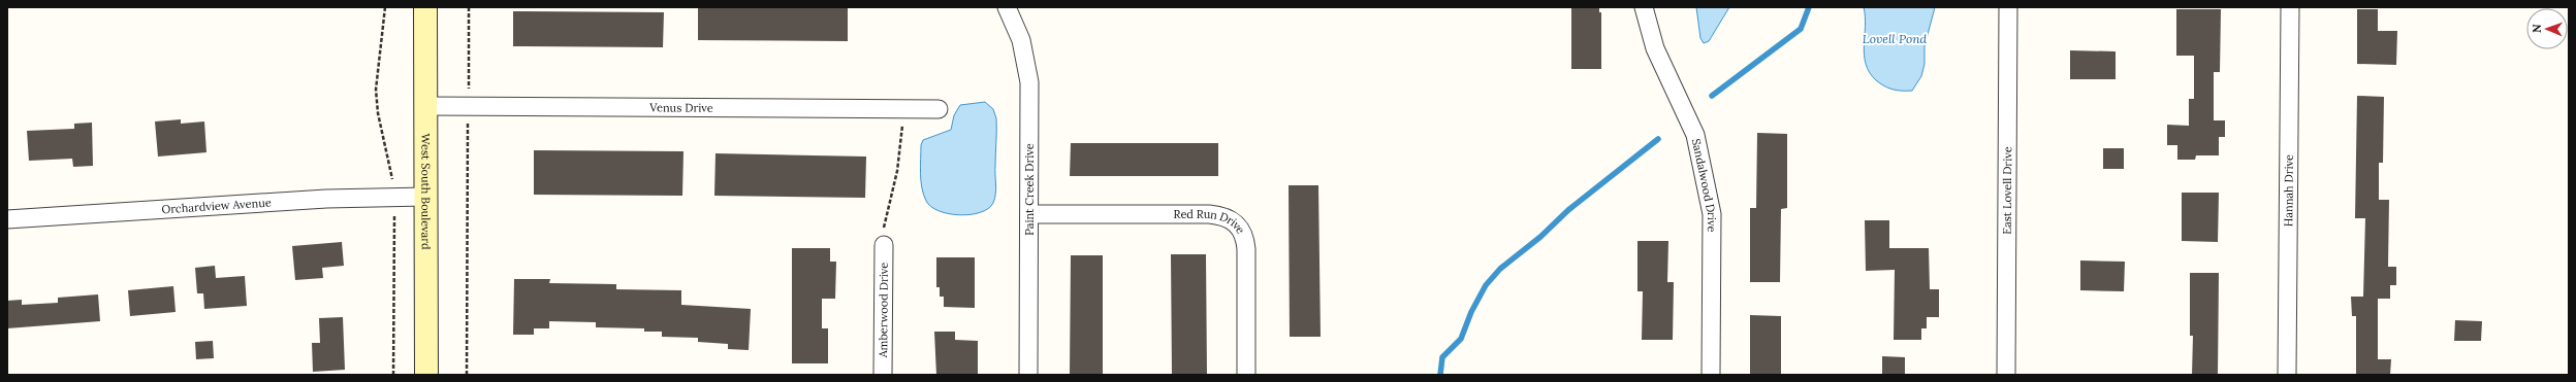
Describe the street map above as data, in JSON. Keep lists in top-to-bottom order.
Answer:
{
  "streets": {
    "street": [
      "Venus Drive",
      "Sandalwood Drive",
      "Paint Creek Drive",
      "West South Boulevard",
      "East Lovell Drive",
      "Hannah Drive",
      "Orchardview Avenue",
      "Red Run Drive",
      "Amberwood Drive"
    ]
  },
  "crossings": [
    ["Venus Drive", "West South Boulevard"],
    ["Paint Creek Drive", "Red Run Drive"],
    ["West South Boulevard", "Orchardview Avenue"]
  ],
  "water": ["Lovell Pond"],
  "north": "left"
}
